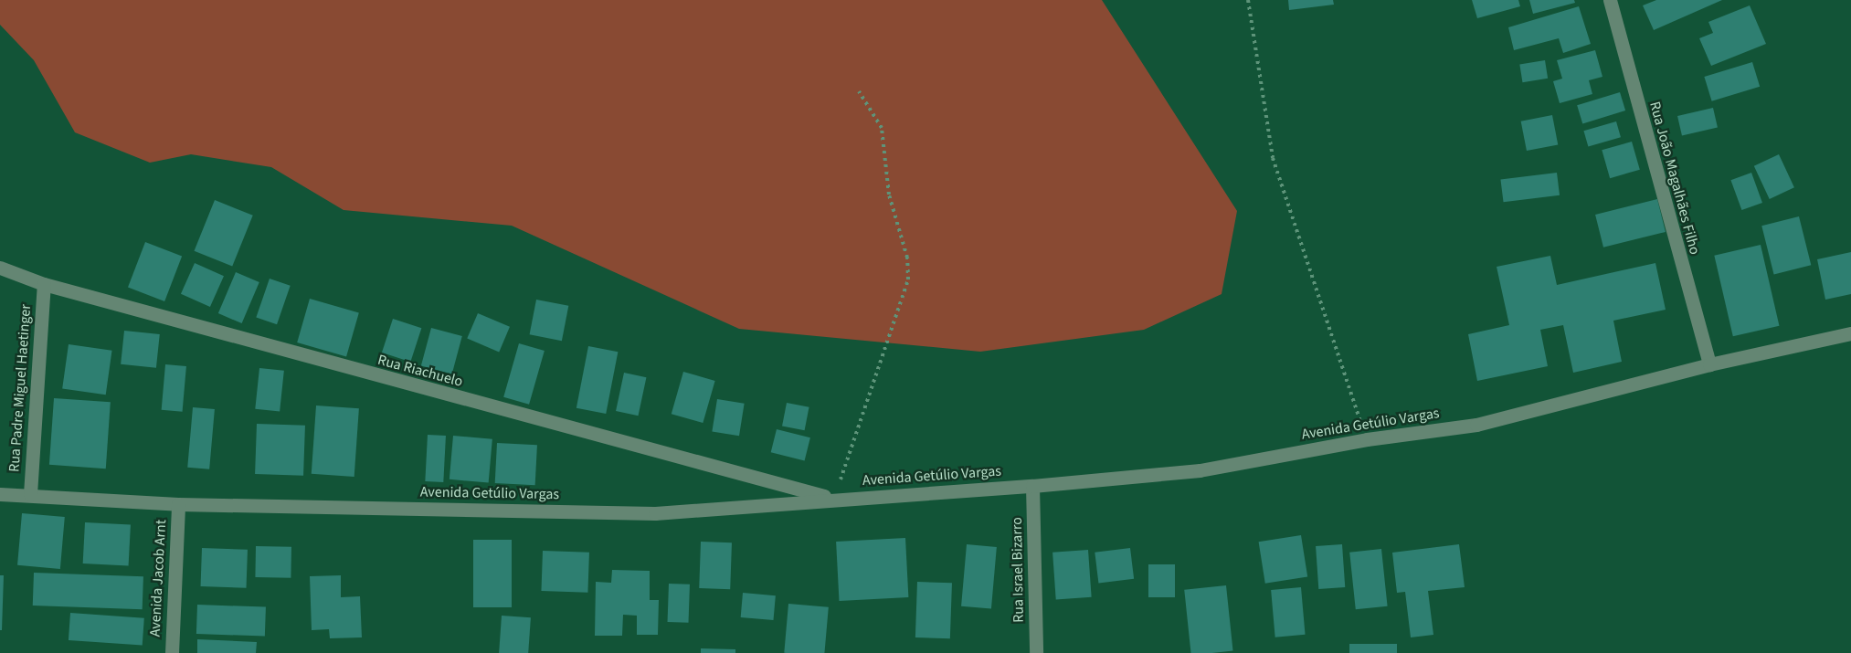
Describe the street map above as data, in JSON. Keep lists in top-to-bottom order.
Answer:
{
  "streets": {
    "street": [
      "Rua João Magalhães Filho",
      "Rua Riachuelo",
      "Rua Padre Miguel Haetinger",
      "Avenida Getúlio Vargas",
      "Rua Israel Bizarro",
      "Avenida Jacob Arnt"
    ]
  },
  "crossings": [
    ["Rua João Magalhães Filho", "Avenida Getúlio Vargas"],
    ["Rua Riachuelo", "Rua Padre Miguel Haetinger"],
    ["Rua Riachuelo", "Avenida Getúlio Vargas"],
    ["Rua Padre Miguel Haetinger", "Avenida Getúlio Vargas"],
    ["Avenida Getúlio Vargas", "Rua Israel Bizarro"],
    ["Avenida Getúlio Vargas", "Avenida Jacob Arnt"]
  ]
}
